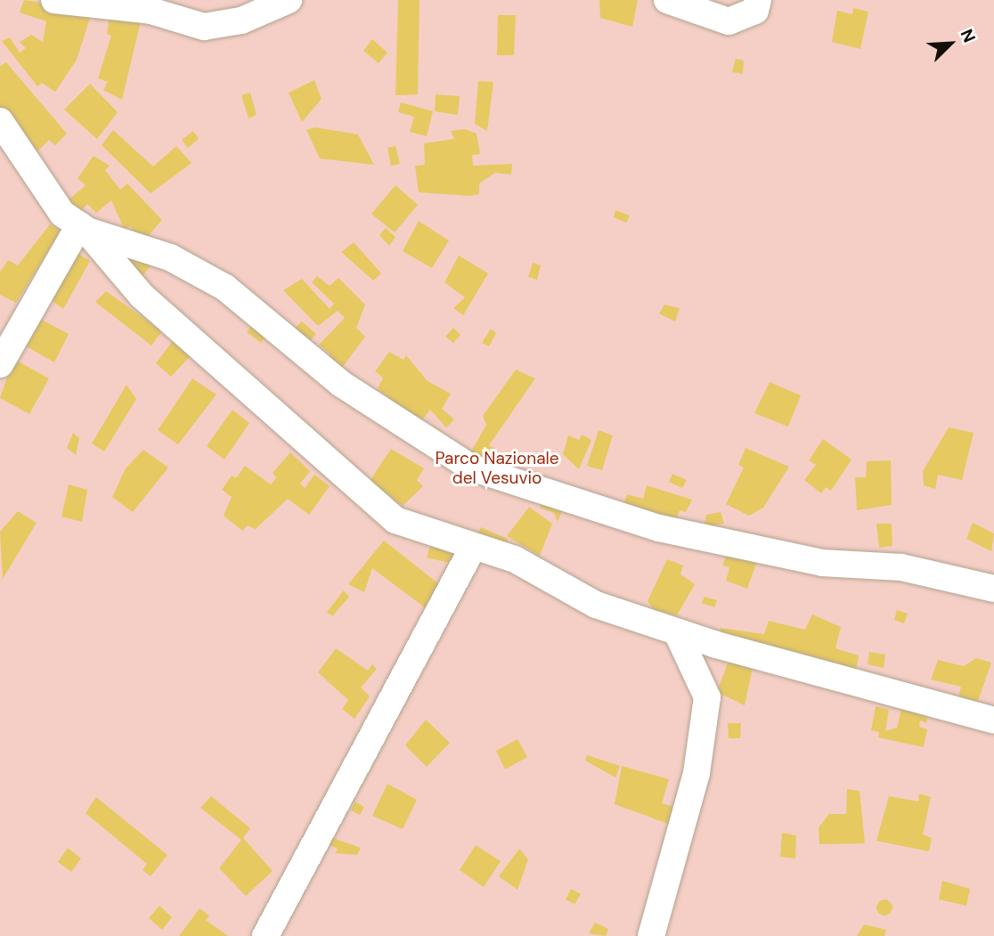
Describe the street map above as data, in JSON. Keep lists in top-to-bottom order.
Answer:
{
  "parks": ["Parco Nazionale del Vesuvio"],
  "north": "top right"
}
